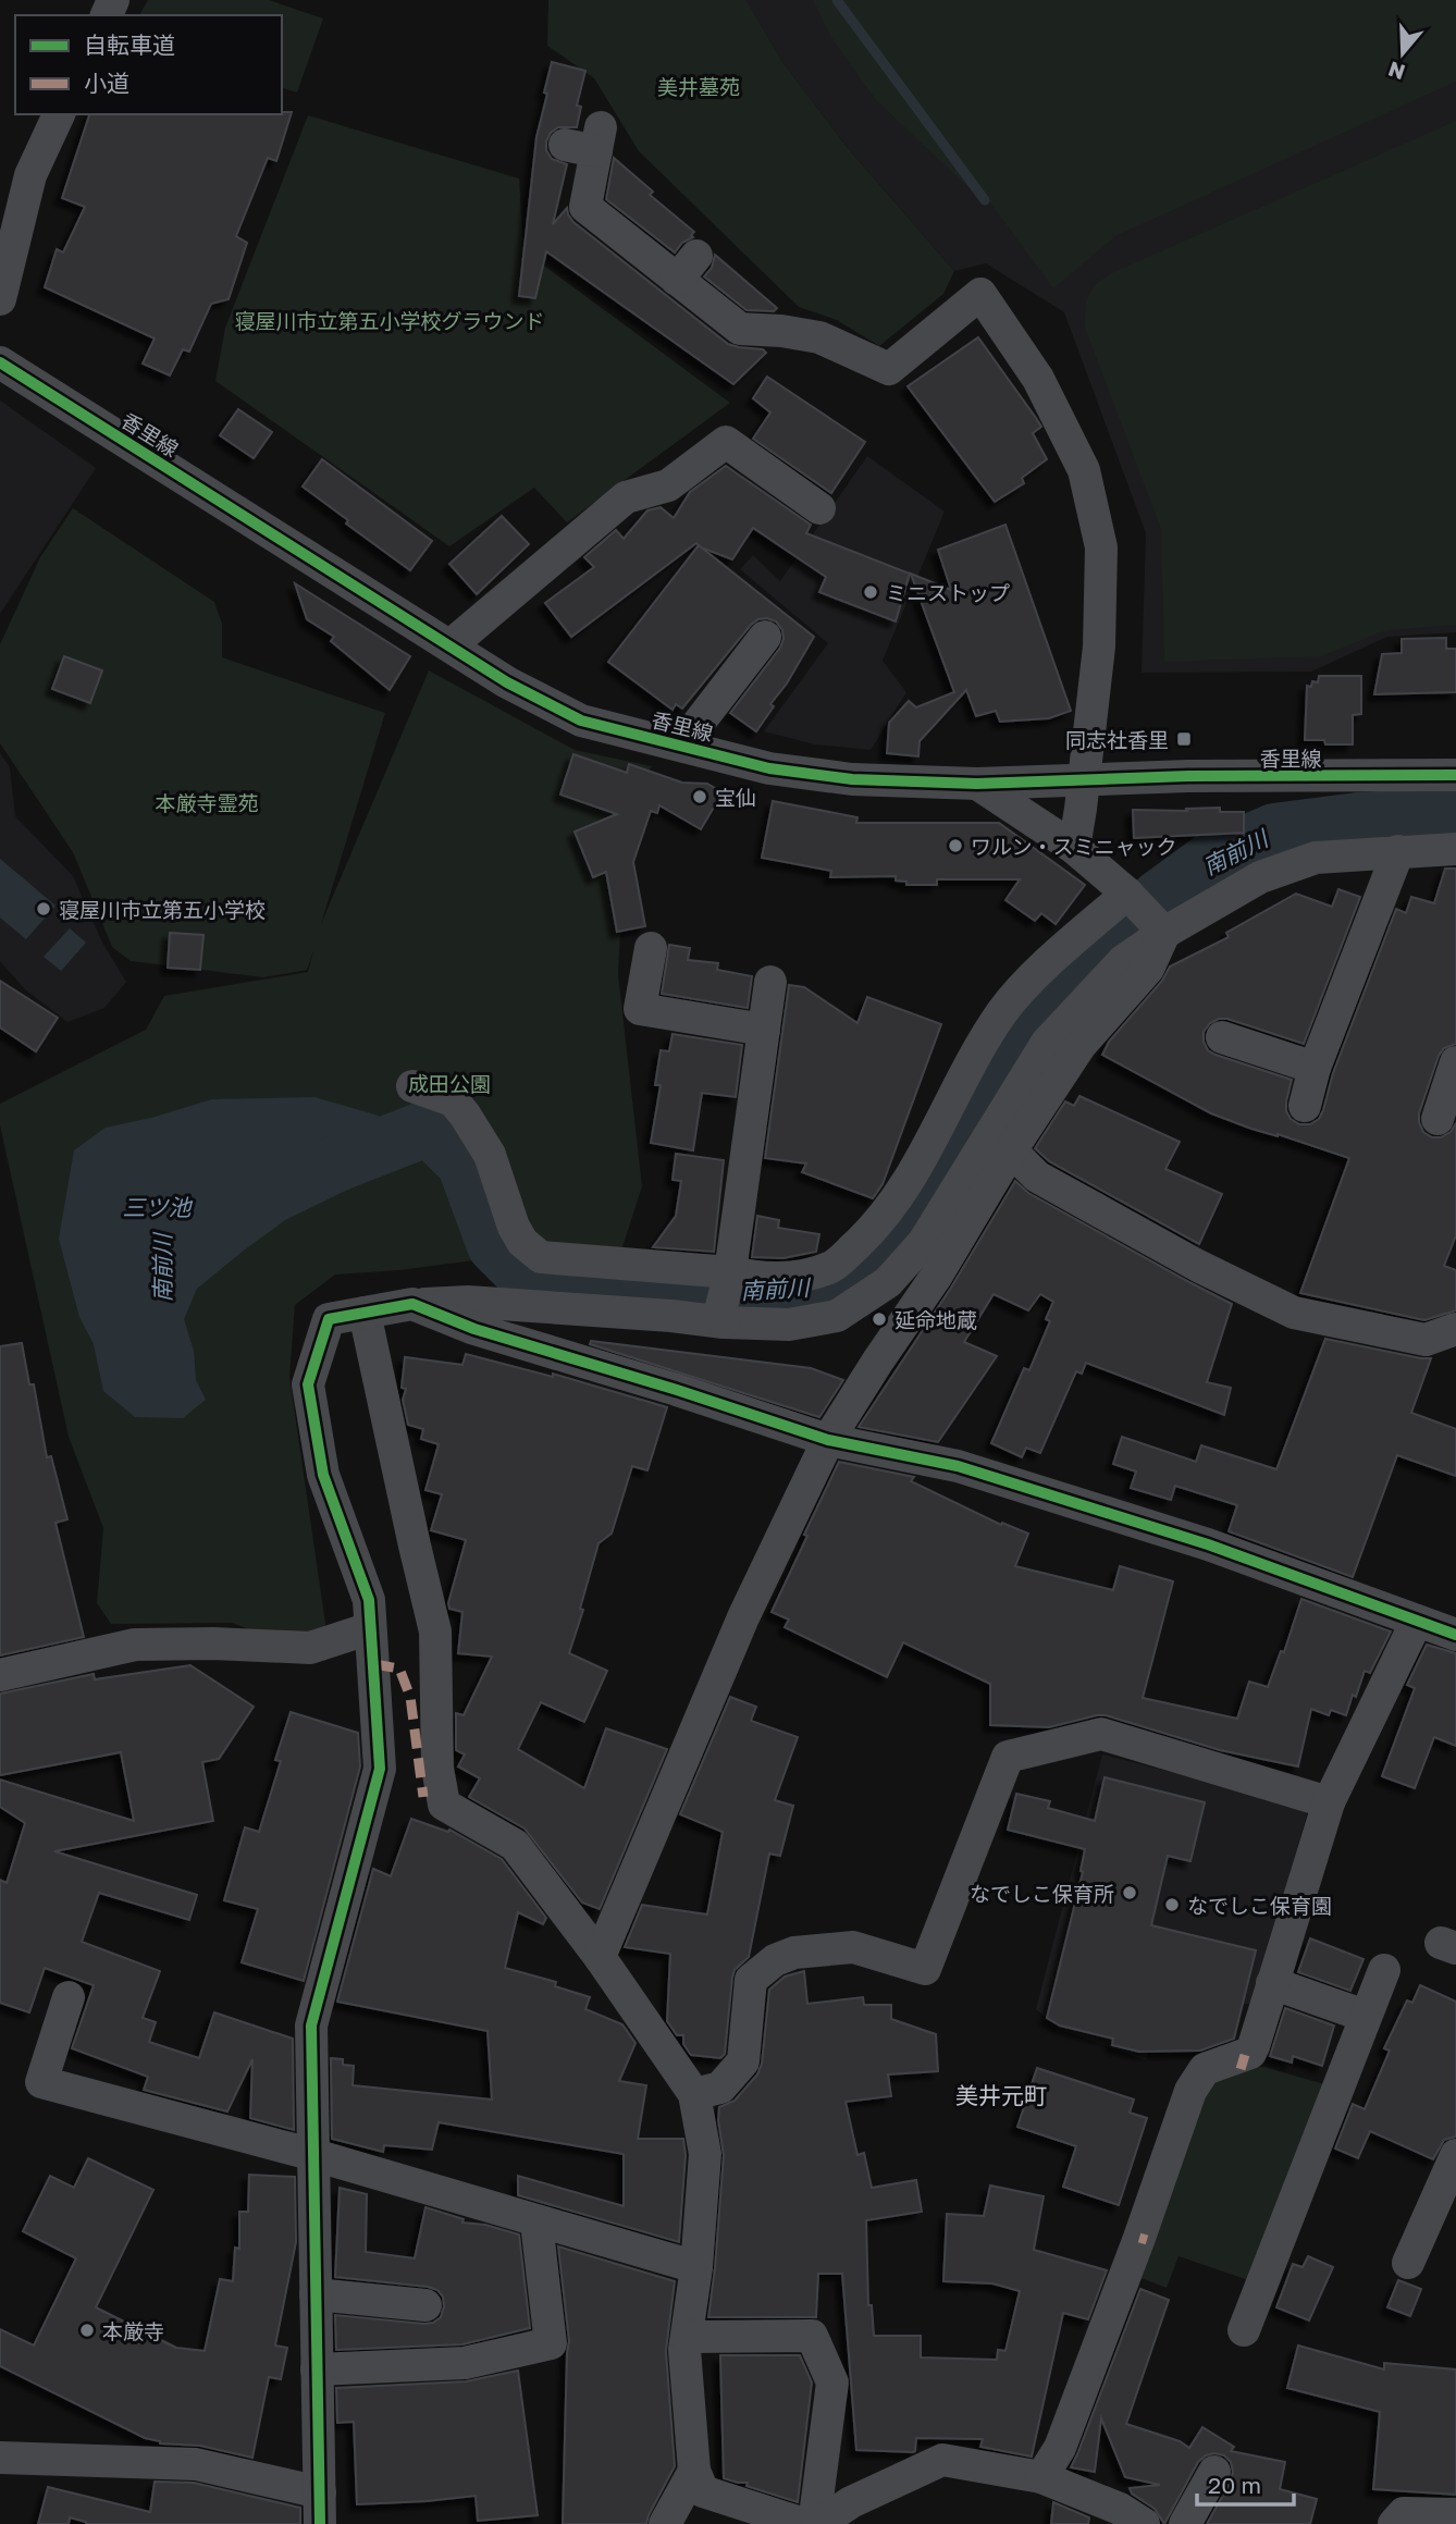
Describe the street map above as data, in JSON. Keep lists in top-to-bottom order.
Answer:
{
  "streets": {
    "street": ["香里線"]
  },
  "districts": ["美井元町"],
  "water": ["南前川", "三ツ池"],
  "parks": [
    "美井墓苑",
    "寝屋川市立第五小学校グラウンド",
    "本厳寺霊苑",
    "成田公園"
  ],
  "places": {
    "other": [
      "ミニストップ",
      "宝仙",
      "ワルン・スミニャック",
      "寝屋川市立第五小学校",
      "延命地蔵",
      "なでしこ保育所",
      "なでしこ保育園",
      "本厳寺"
    ],
    "transit": ["同志社香里"]
  },
  "legend": ["自転車道", "小道"],
  "scale_bar": "20 m",
  "north": "bottom"
}
